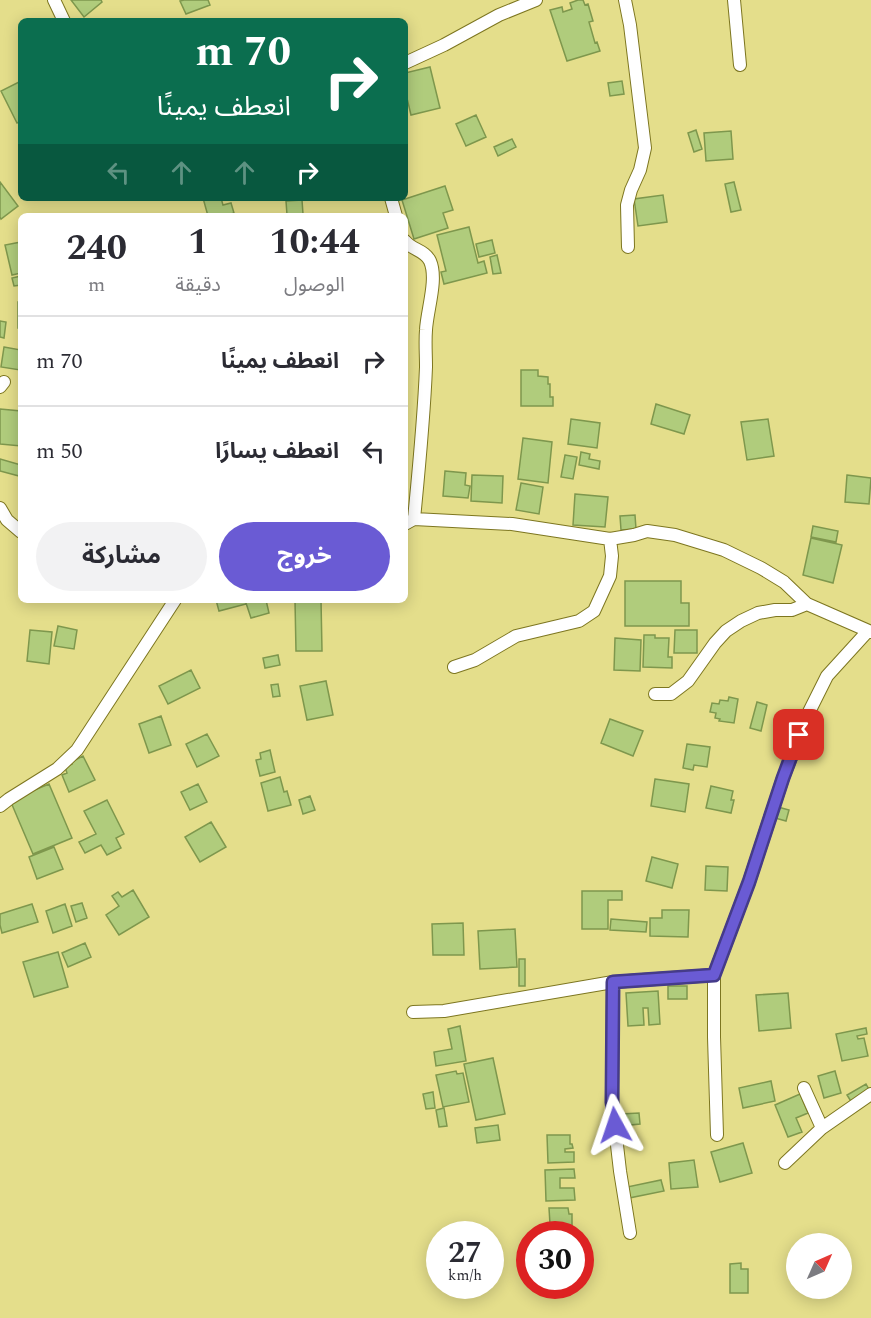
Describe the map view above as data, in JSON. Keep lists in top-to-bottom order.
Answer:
{
  "north": "top right",
  "page": {
    "turn": ["70 m", "انعطف يمينًا"],
    "eta": [
      "10:44",
      "الوصول",
      "1",
      "دقيقة",
      "240",
      "m"
    ],
    "list": [
      {
        "name": "انعطف يمينًا",
        "value": "70 m"
      },
      {
        "name": "انعطف يسارًا",
        "value": "50 m"
      }
    ],
    "buttons": ["خروج", "مشاركة"],
    "speed": "27 km/h",
    "limit": "30"
  }
}
